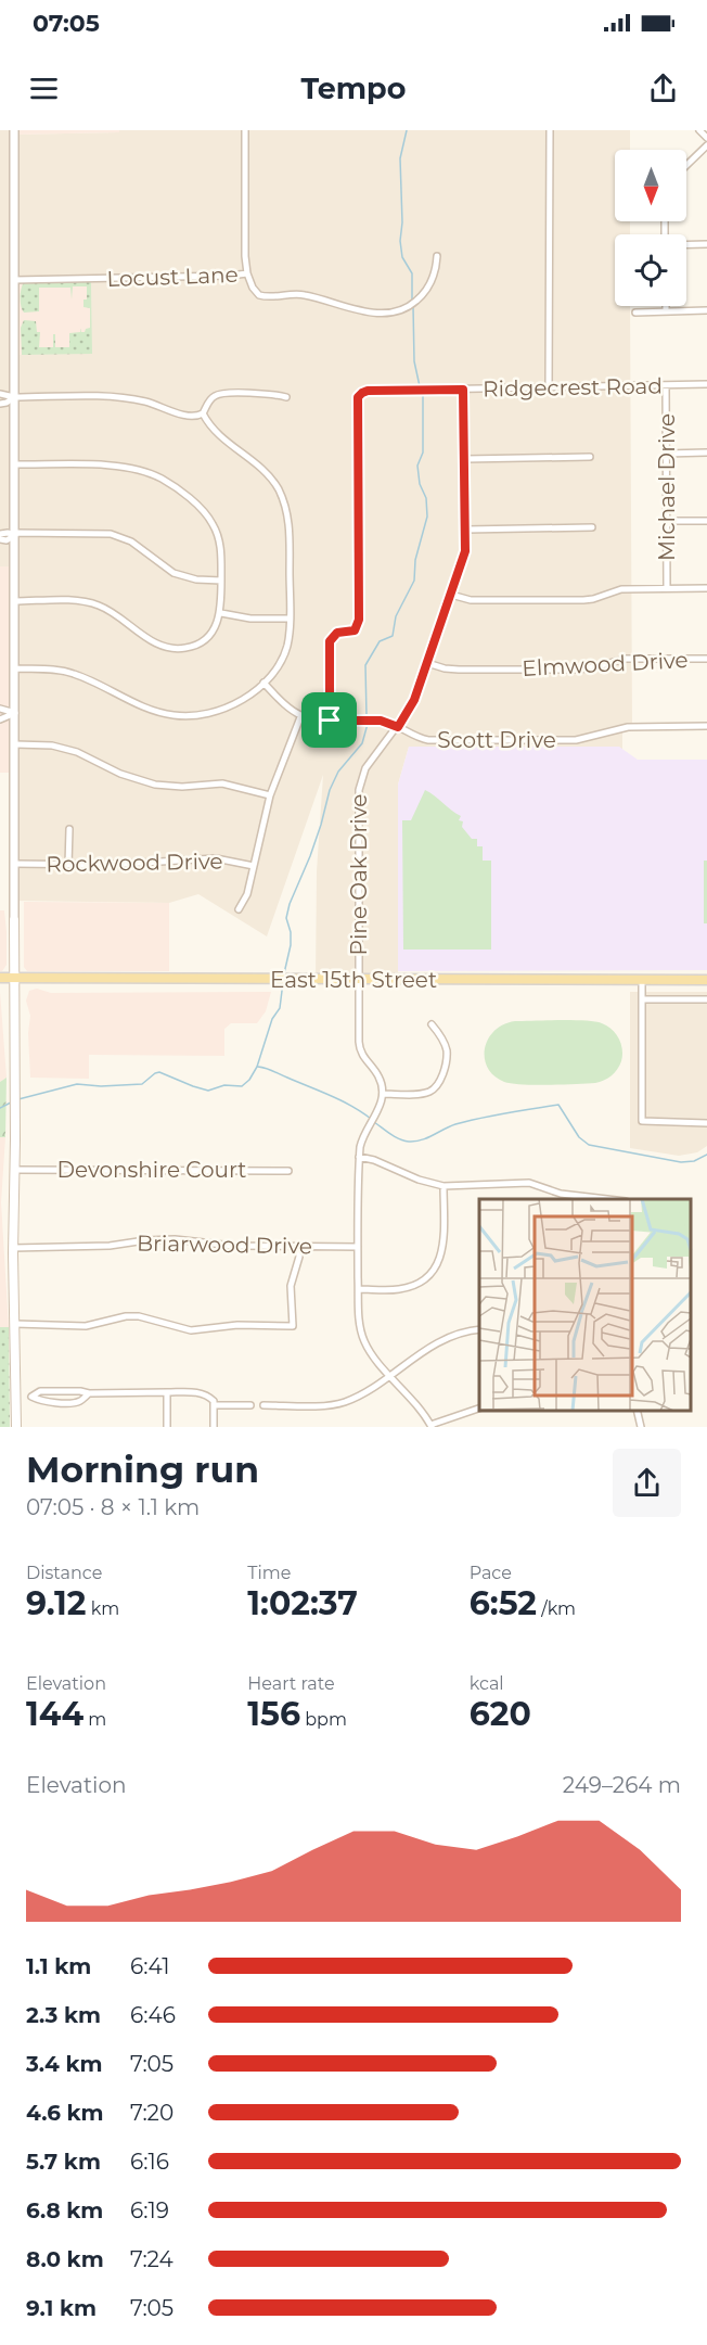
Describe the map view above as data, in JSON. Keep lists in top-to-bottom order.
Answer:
{
  "streets": {
    "main road": ["East 15th Street"],
    "street": [
      "Locust Lane",
      "Ridgecrest Road",
      "Michael Drive",
      "Elmwood Drive",
      "Scott Drive",
      "Rockwood Drive",
      "Pine Oak Drive",
      "Devonshire Court",
      "Briarwood Drive"
    ]
  },
  "crossings": [
    ["Ridgecrest Road", "Michael Drive"],
    ["Ridgecrest Road", "Scott Drive"],
    ["Ridgecrest Road", "Pine Oak Drive"],
    ["Elmwood Drive", "Pine Oak Drive"],
    ["Scott Drive", "Pine Oak Drive"],
    ["Pine Oak Drive", "East 15th Street"]
  ],
  "north": "bottom",
  "page": {
    "status": "07:05",
    "header": "Tempo",
    "heading": ["Morning run", "07:05 · 8 × 1.1 km"],
    "stats": [
      ["Distance", "9.12 km"],
      ["Time", "1:02:37"],
      ["Pace", "6:52 /km"],
      ["Elevation", "144 m"],
      ["Heart rate", "156 bpm"],
      ["kcal", "620"]
    ],
    "chart": ["Elevation", "249–264 m"],
    "list": [
      {
        "name": "1.1 km",
        "note": "6:41"
      },
      {
        "name": "2.3 km",
        "note": "6:46"
      },
      {
        "name": "3.4 km",
        "note": "7:05"
      },
      {
        "name": "4.6 km",
        "note": "7:20"
      },
      {
        "name": "5.7 km",
        "note": "6:16"
      },
      {
        "name": "6.8 km",
        "note": "6:19"
      },
      {
        "name": "8.0 km",
        "note": "7:24"
      },
      {
        "name": "9.1 km",
        "note": "7:05"
      }
    ]
  }
}
